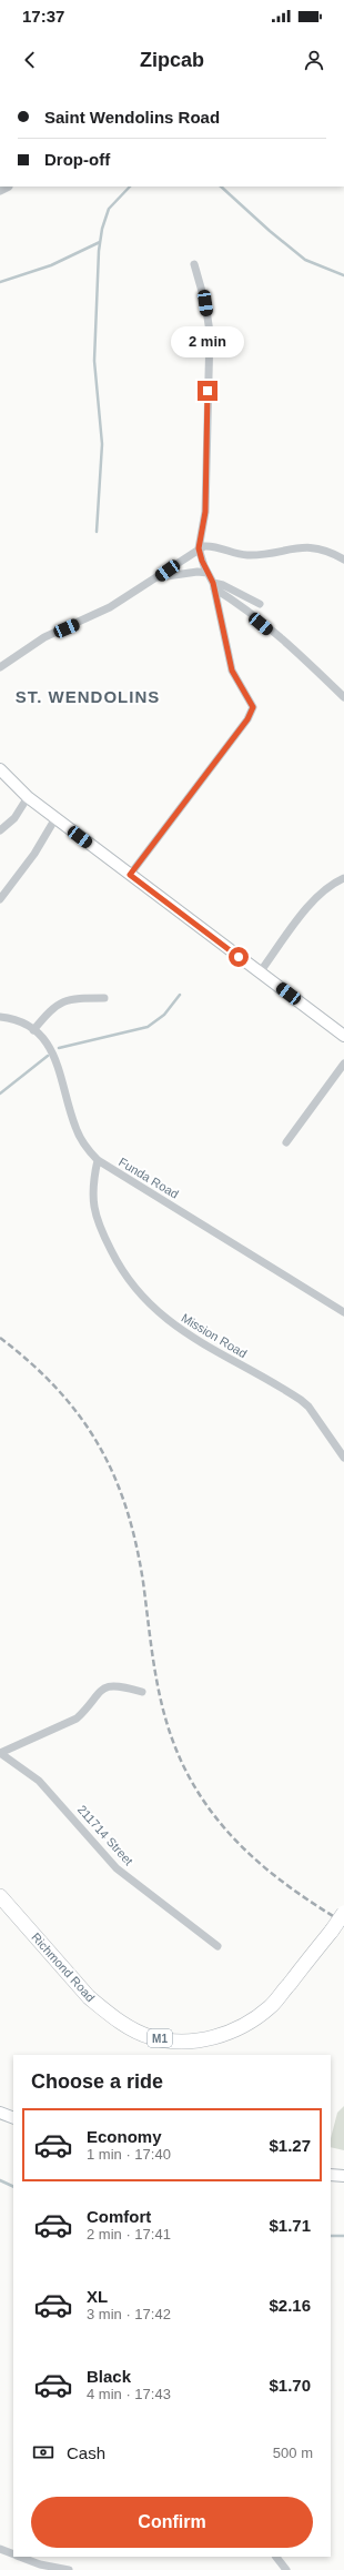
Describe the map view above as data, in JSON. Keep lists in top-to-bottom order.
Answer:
{
  "streets": {
    "highway": ["Richmond Road", "M1"],
    "street": ["Funda Road", "Mission Road", "211714 Street"]
  },
  "crossings": [
    ["Funda Road", "Mission Road"]
  ],
  "districts": ["ST. WENDOLINS"],
  "page": {
    "status": "17:37",
    "header": "Zipcab",
    "banner": ["Saint Wendolins Road", "Drop-off"],
    "bubble": "2 min",
    "heading": "Choose a ride",
    "list": [
      {
        "name": "Economy",
        "note": "1 min · 17:40",
        "value": "$1.27"
      },
      {
        "name": "Comfort",
        "note": "2 min · 17:41",
        "value": "$1.71"
      },
      {
        "name": "XL",
        "note": "3 min · 17:42",
        "value": "$2.16"
      },
      {
        "name": "Black",
        "note": "4 min · 17:43",
        "value": "$1.70"
      }
    ],
    "pay": ["Cash", "500 m"],
    "buttons": "Confirm"
  }
}
